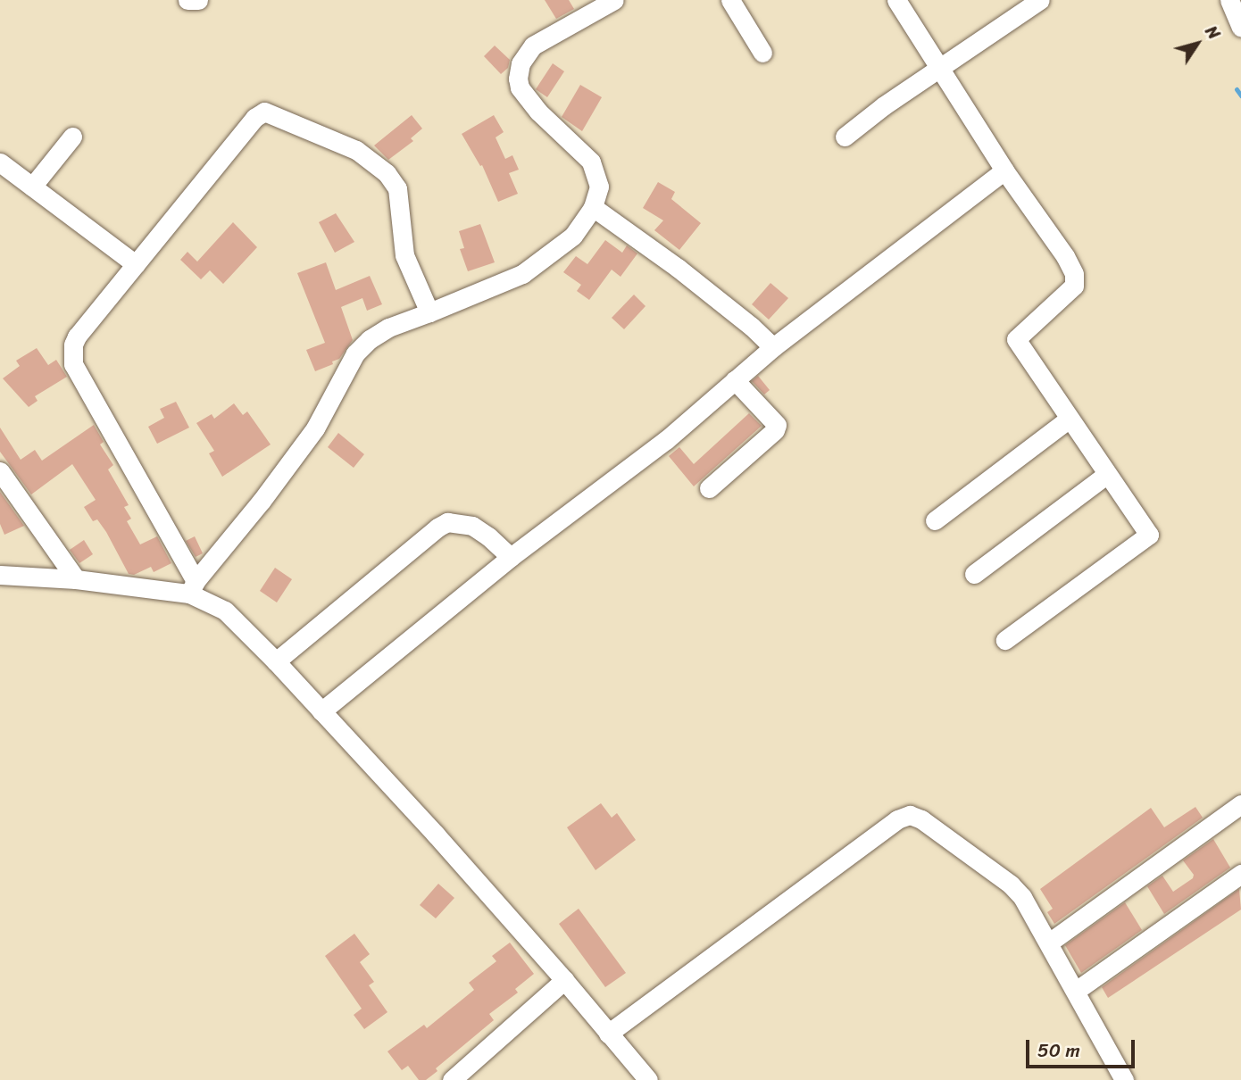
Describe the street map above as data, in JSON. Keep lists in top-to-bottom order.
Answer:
{
  "scale_bar": "50 m",
  "north": "top right"
}
